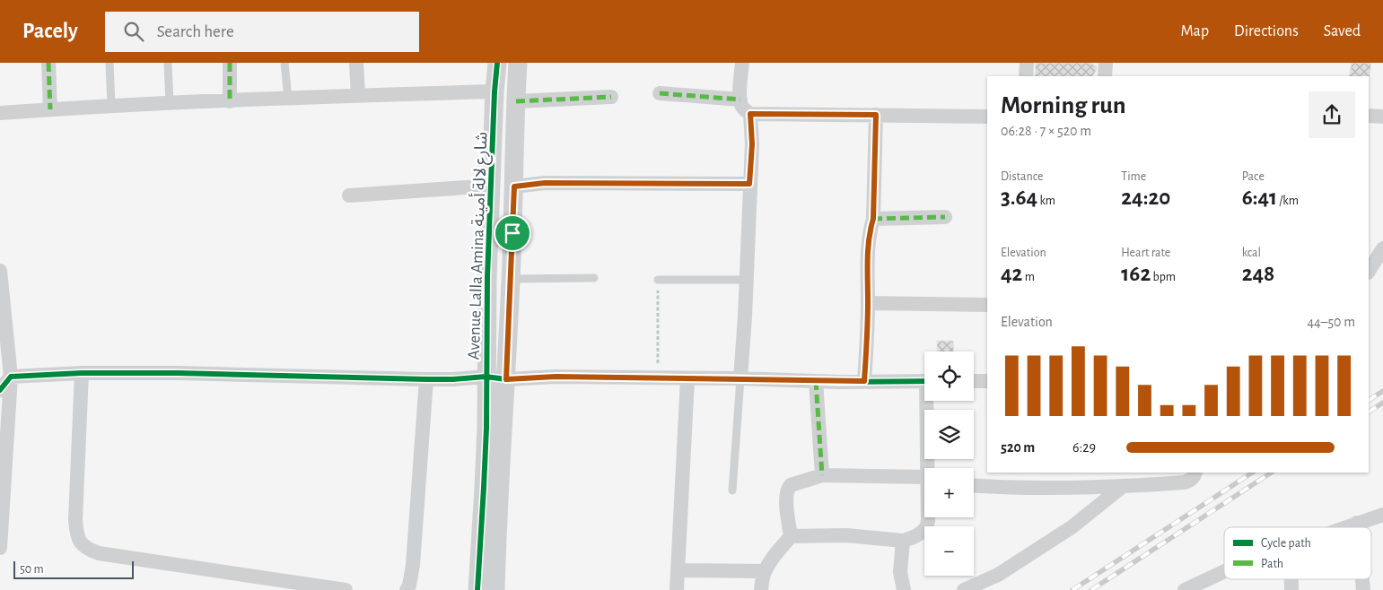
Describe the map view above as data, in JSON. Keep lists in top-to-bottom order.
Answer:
{
  "streets": {
    "street": ["Avenue Lalla Amina شارع لالة أمينة"]
  },
  "legend": ["Cycle path", "Path"],
  "scale_bar": "50 m",
  "page": {
    "header": "Pacely",
    "search": "Search here",
    "nav": ["Map", "Directions", "Saved"],
    "heading": ["Morning run", "06:28 · 7 × 520 m"],
    "stats": [
      ["Distance", "3.64 km"],
      ["Time", "24:20"],
      ["Pace", "6:41 /km"],
      ["Elevation", "42 m"],
      ["Heart rate", "162 bpm"],
      ["kcal", "248"]
    ],
    "chart": ["Elevation", "44–50 m"],
    "map_buttons": ["+", "−"],
    "list": [
      {
        "name": "520 m",
        "note": "6:29"
      }
    ],
    "scale": "50 m"
  }
}
